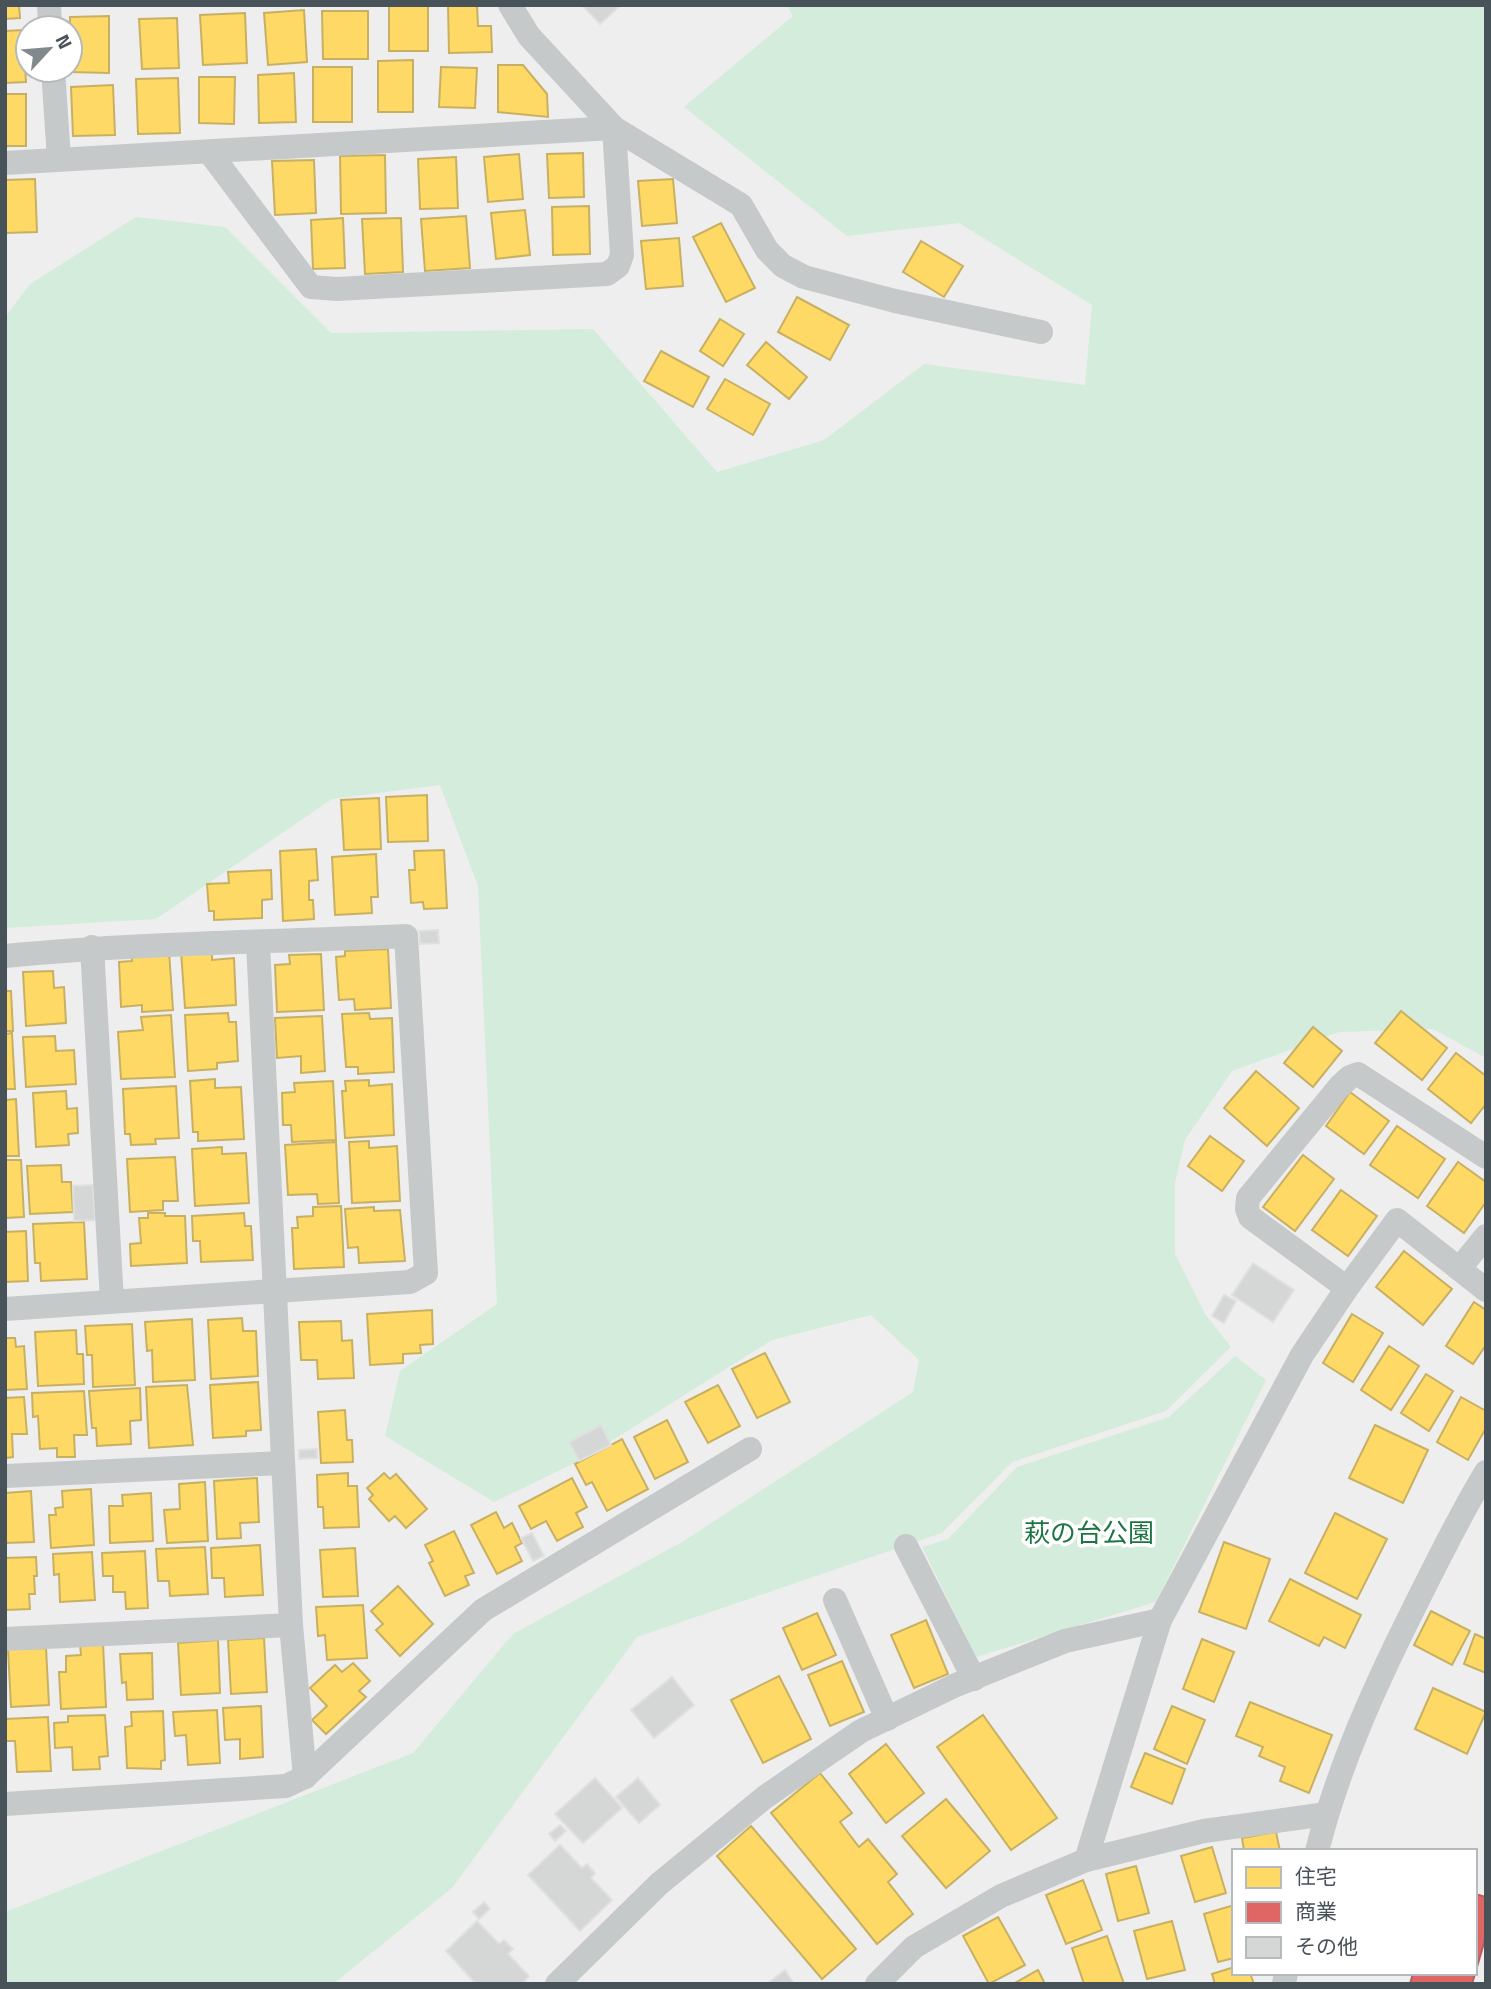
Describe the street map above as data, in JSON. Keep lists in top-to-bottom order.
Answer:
{
  "parks": ["萩の台公園"],
  "legend": ["住宅", "商業", "その他"],
  "north": "top right"
}
